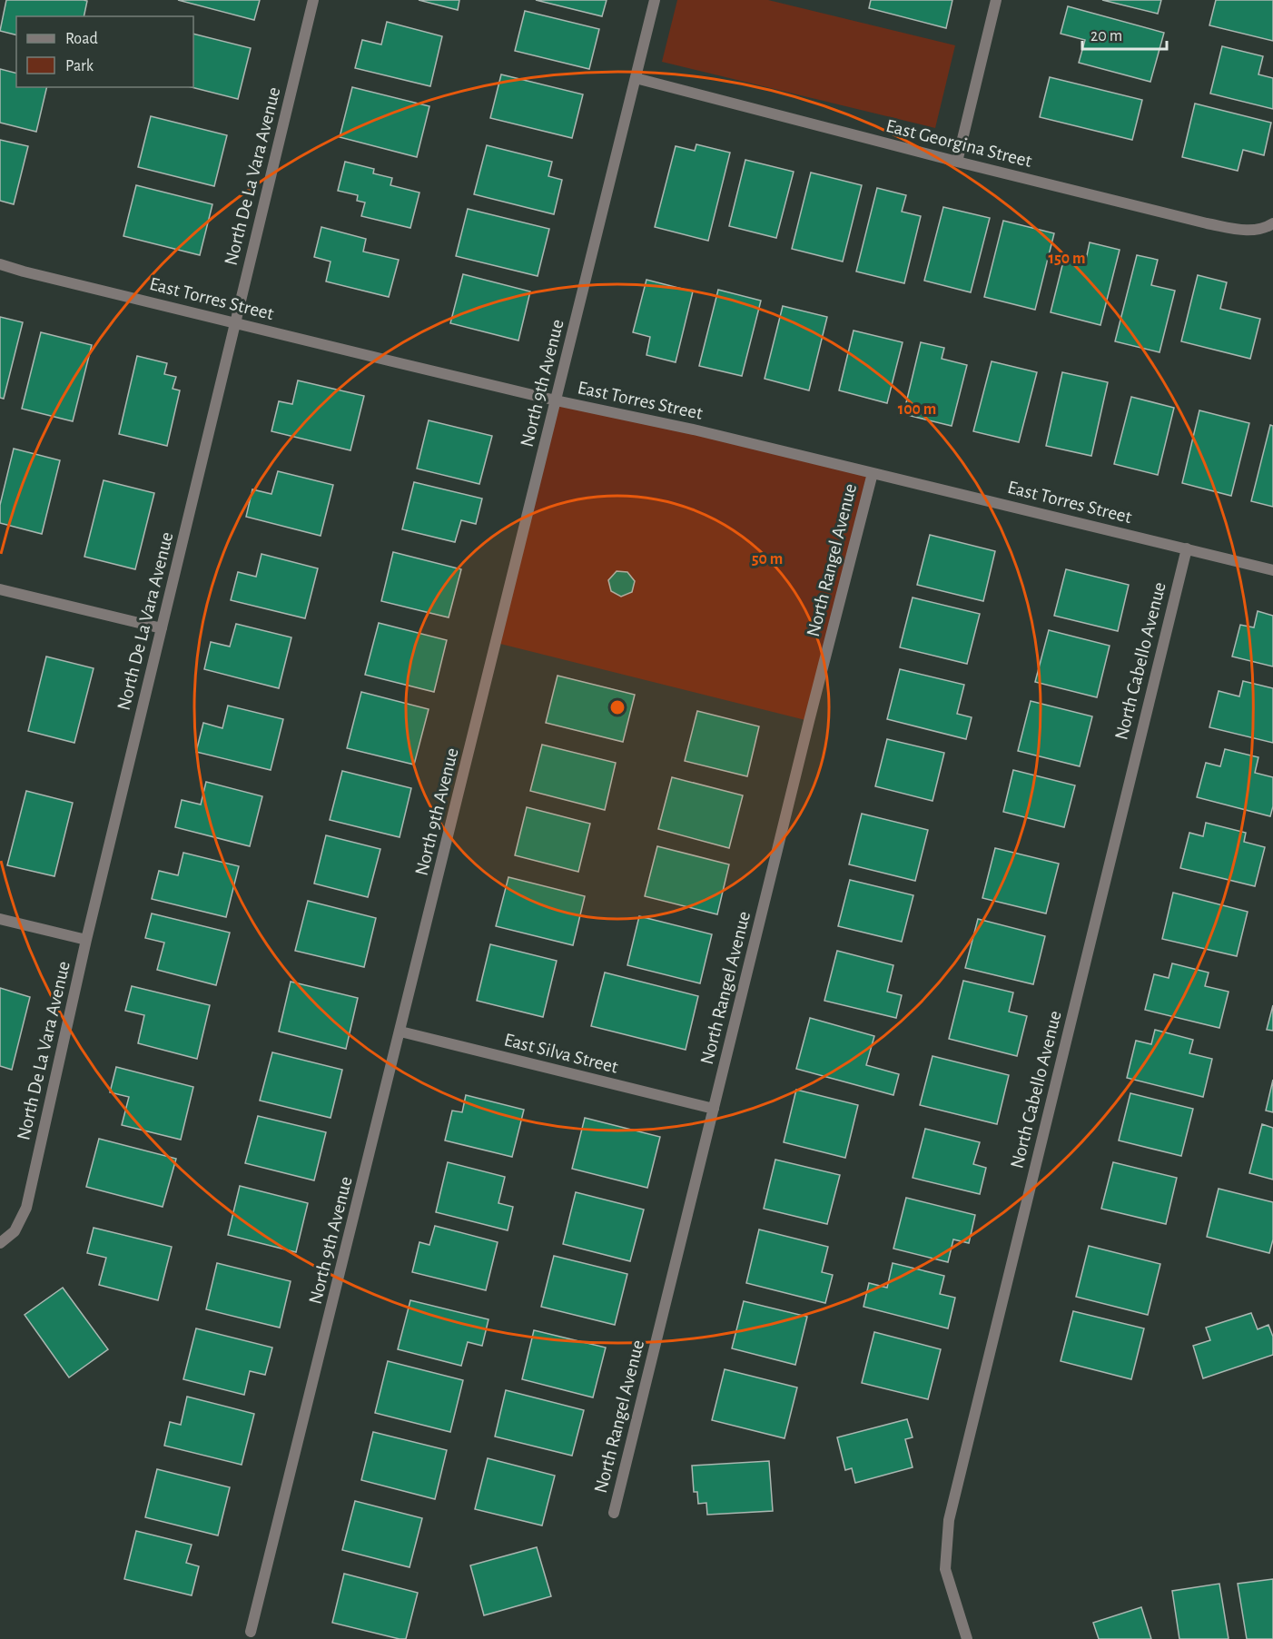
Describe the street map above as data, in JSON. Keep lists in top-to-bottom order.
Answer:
{
  "streets": {
    "street": [
      "East Georgina Street",
      "North De La Vara Avenue",
      "East Torres Street",
      "North 9th Avenue",
      "North Rangel Avenue",
      "North Cabello Avenue",
      "East Silva Street"
    ]
  },
  "crossings": [
    ["East Georgina Street", "North 9th Avenue"],
    ["North De La Vara Avenue", "East Torres Street"],
    ["East Torres Street", "North 9th Avenue"],
    ["East Torres Street", "North Rangel Avenue"],
    ["East Torres Street", "North Cabello Avenue"],
    ["North 9th Avenue", "East Silva Street"],
    ["North Rangel Avenue", "East Silva Street"]
  ],
  "legend": ["Road", "Park"],
  "scale_bar": "20 m",
  "rings": ["150 m", "100 m", "50 m"]
}
